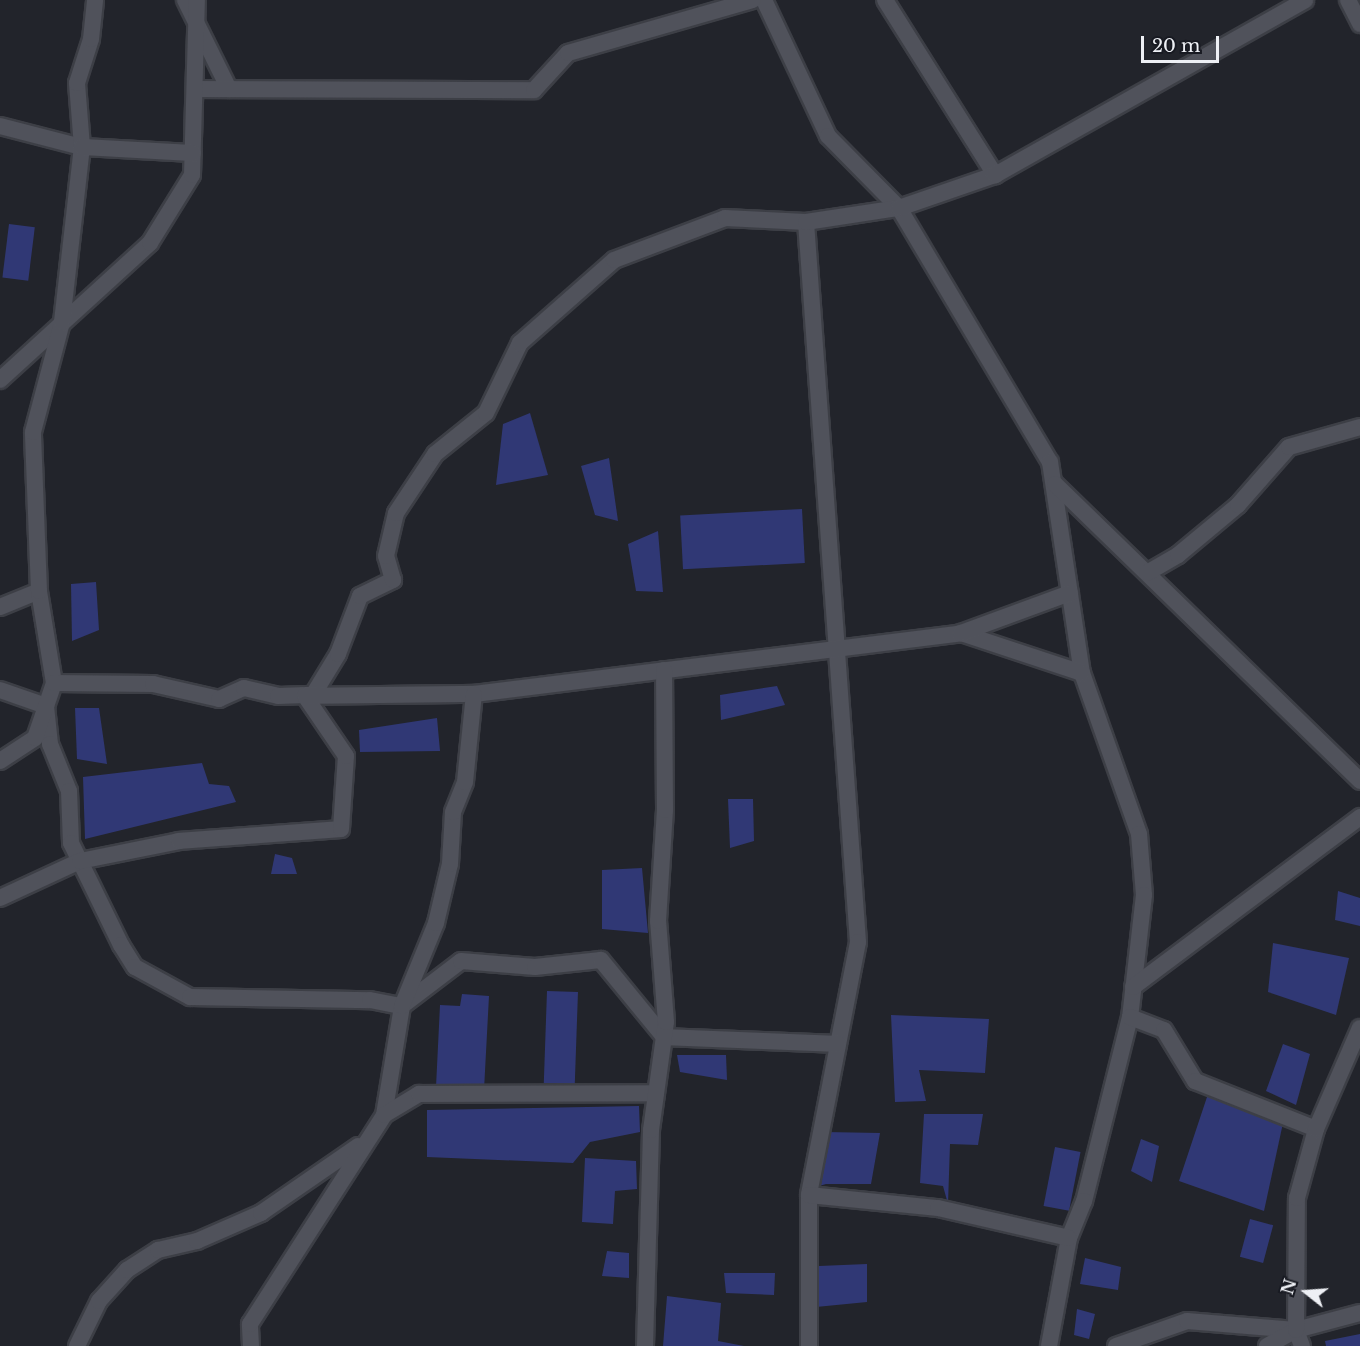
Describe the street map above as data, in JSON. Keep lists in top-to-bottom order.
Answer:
{
  "scale_bar": "20 m",
  "north": "left"
}
